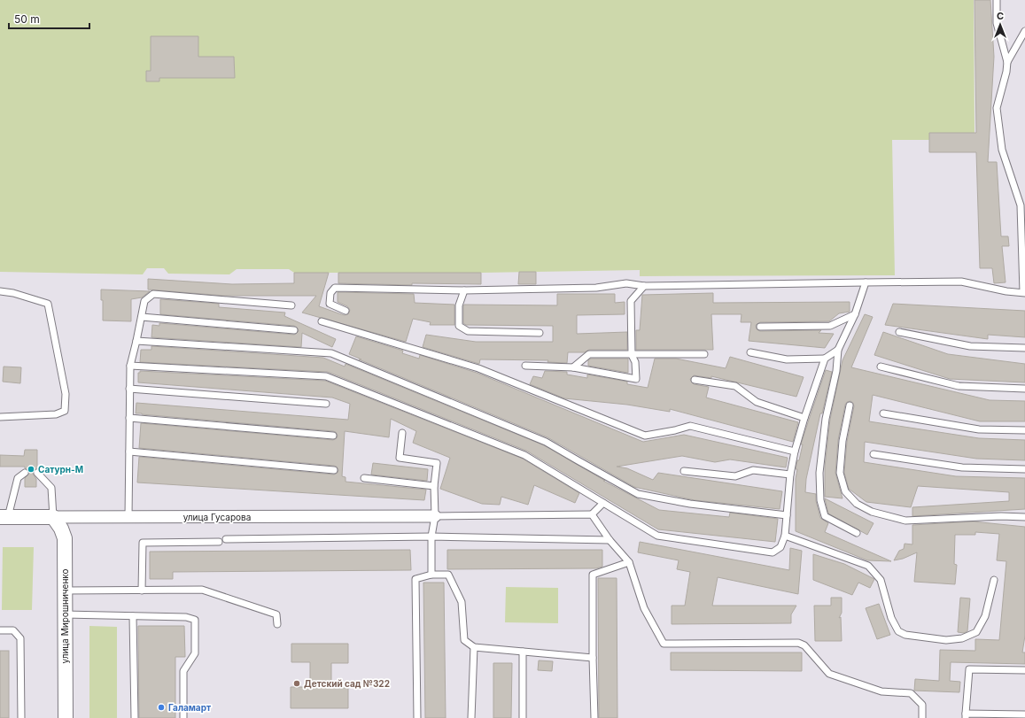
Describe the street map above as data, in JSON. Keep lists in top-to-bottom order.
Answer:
{
  "streets": {
    "street": ["улица Гусарова", "улица Мирошниченко"]
  },
  "crossings": [
    ["улица Гусарова", "улица Мирошниченко"]
  ],
  "places": ["Сатурн-М", "Детский сад №322", "Галамарт"],
  "scale_bar": "50 m",
  "north": "top"
}
